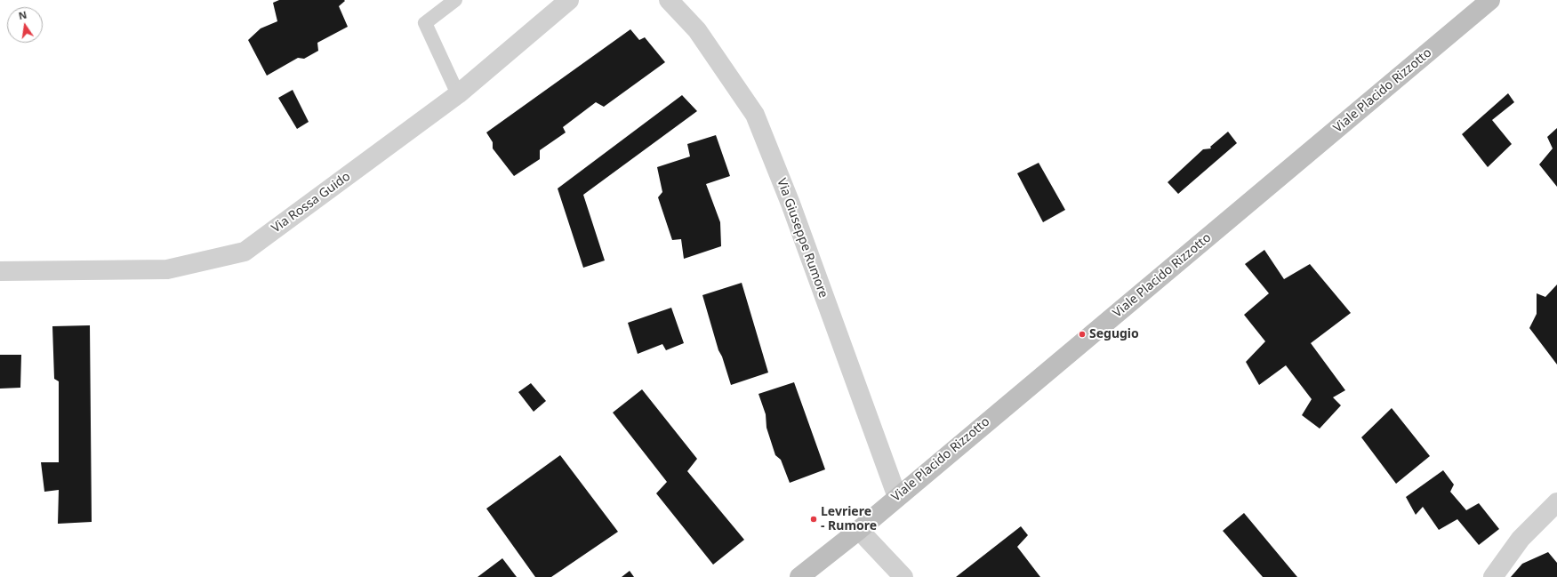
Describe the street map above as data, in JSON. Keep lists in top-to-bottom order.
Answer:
{
  "streets": {
    "street": ["Viale Placido Rizzotto", "Via Rossa Guido", "Via Giuseppe Rumore"]
  },
  "crossings": [
    ["Viale Placido Rizzotto", "Via Giuseppe Rumore"]
  ],
  "places": ["Segugio", "Levriere - Rumore"],
  "north": "top"
}
